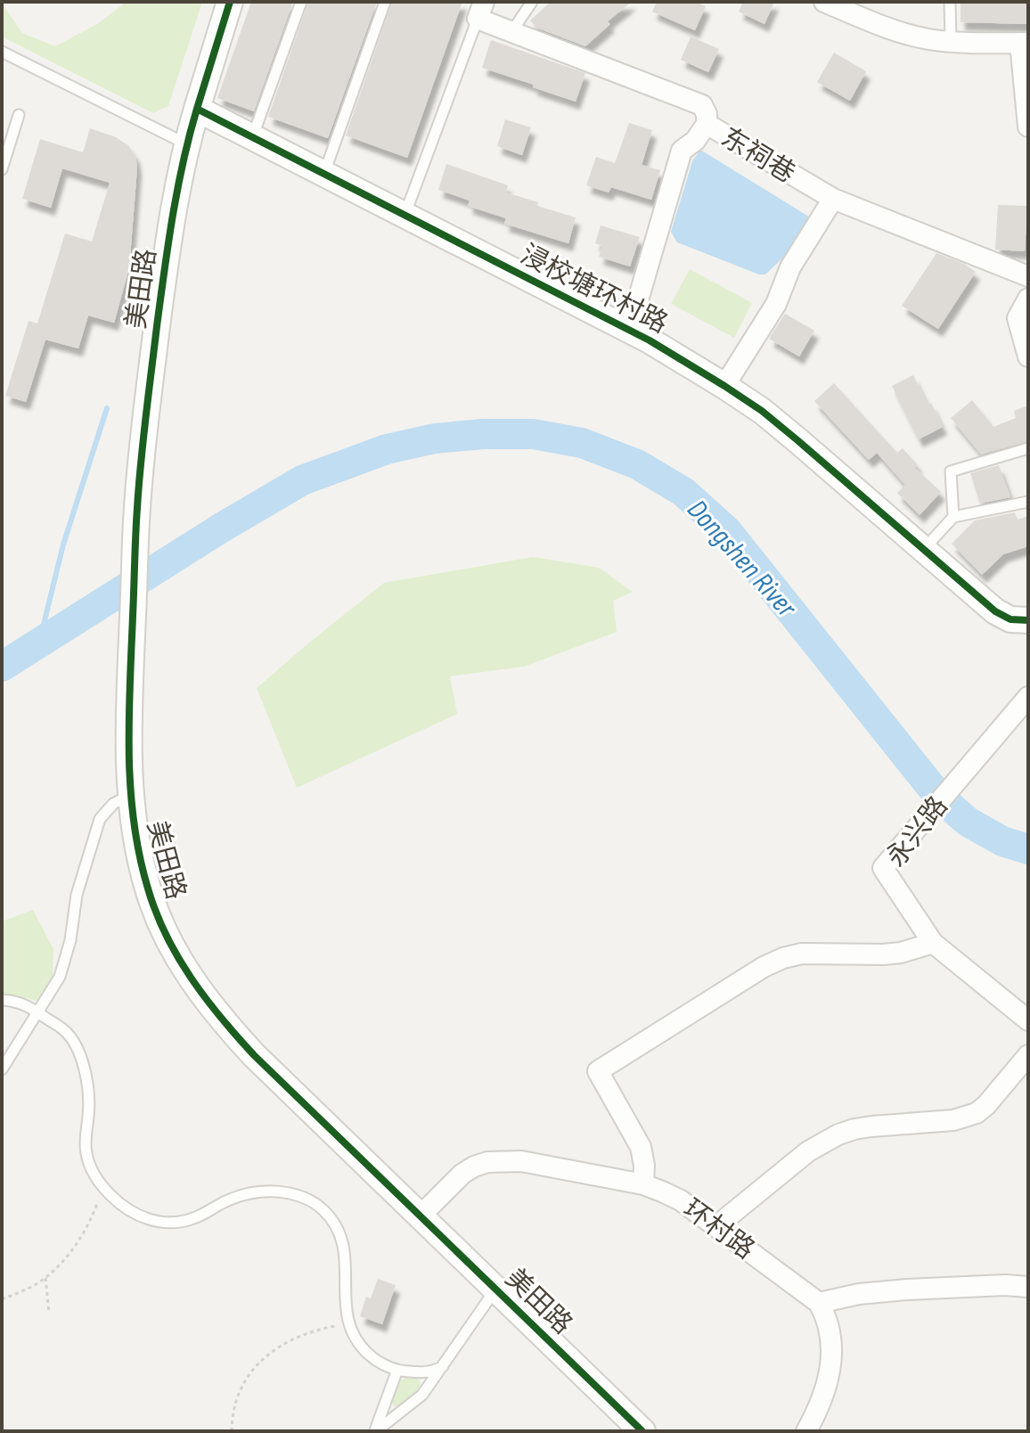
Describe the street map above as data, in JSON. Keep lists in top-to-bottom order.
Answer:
{
  "streets": {
    "street": [
      "东祠巷",
      "美田路",
      "浸校塘环村路",
      "永兴路",
      "环村路"
    ]
  },
  "crossings": [
    ["美田路", "浸校塘环村路"],
    ["美田路", "环村路"]
  ],
  "water": ["Dongshen River"]
}
